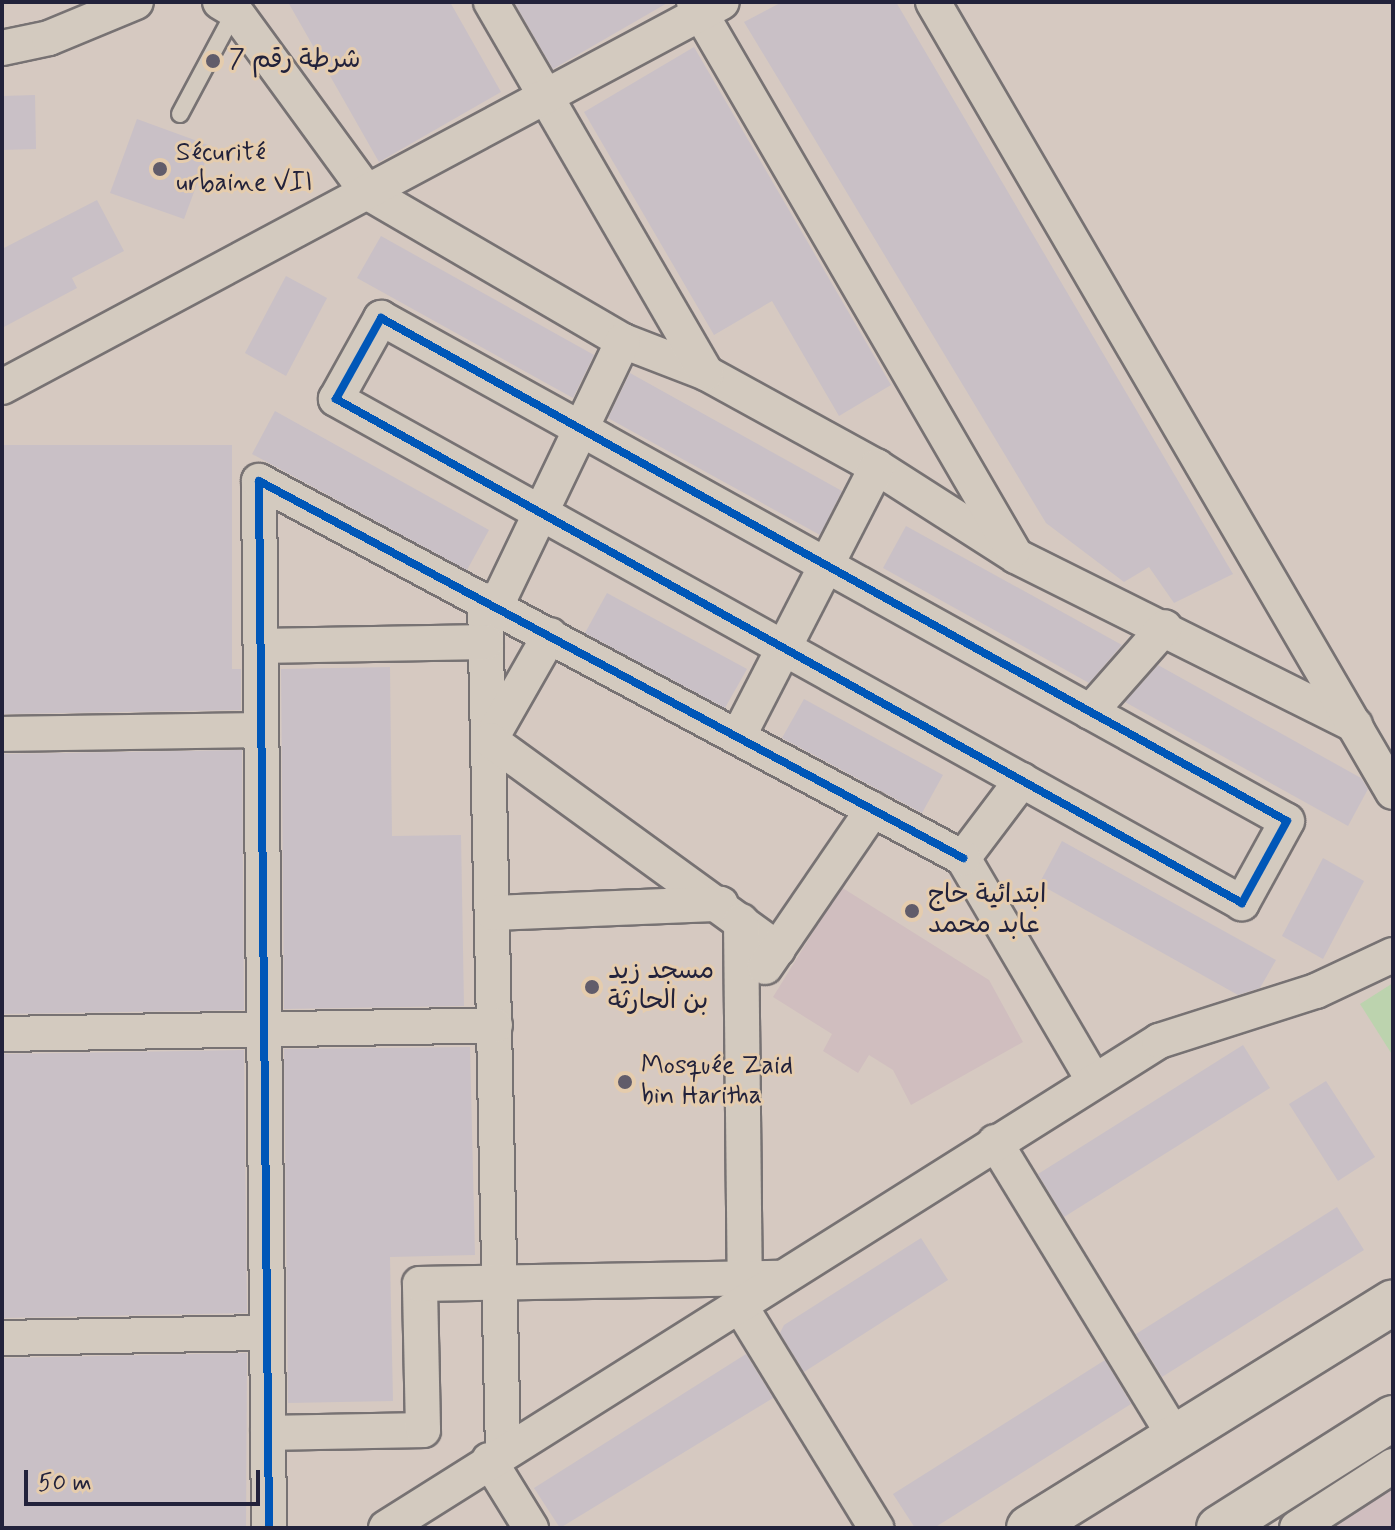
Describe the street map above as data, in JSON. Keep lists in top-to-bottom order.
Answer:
{
  "places": [
    "شرطة رقم 7",
    "Sécurité urbaine VII",
    "ابتدائية حاج عابد محمد",
    "مسجد زيد بن الحارثة",
    "Mosquée Zaid bin Haritha"
  ],
  "scale_bar": "50 m"
}
